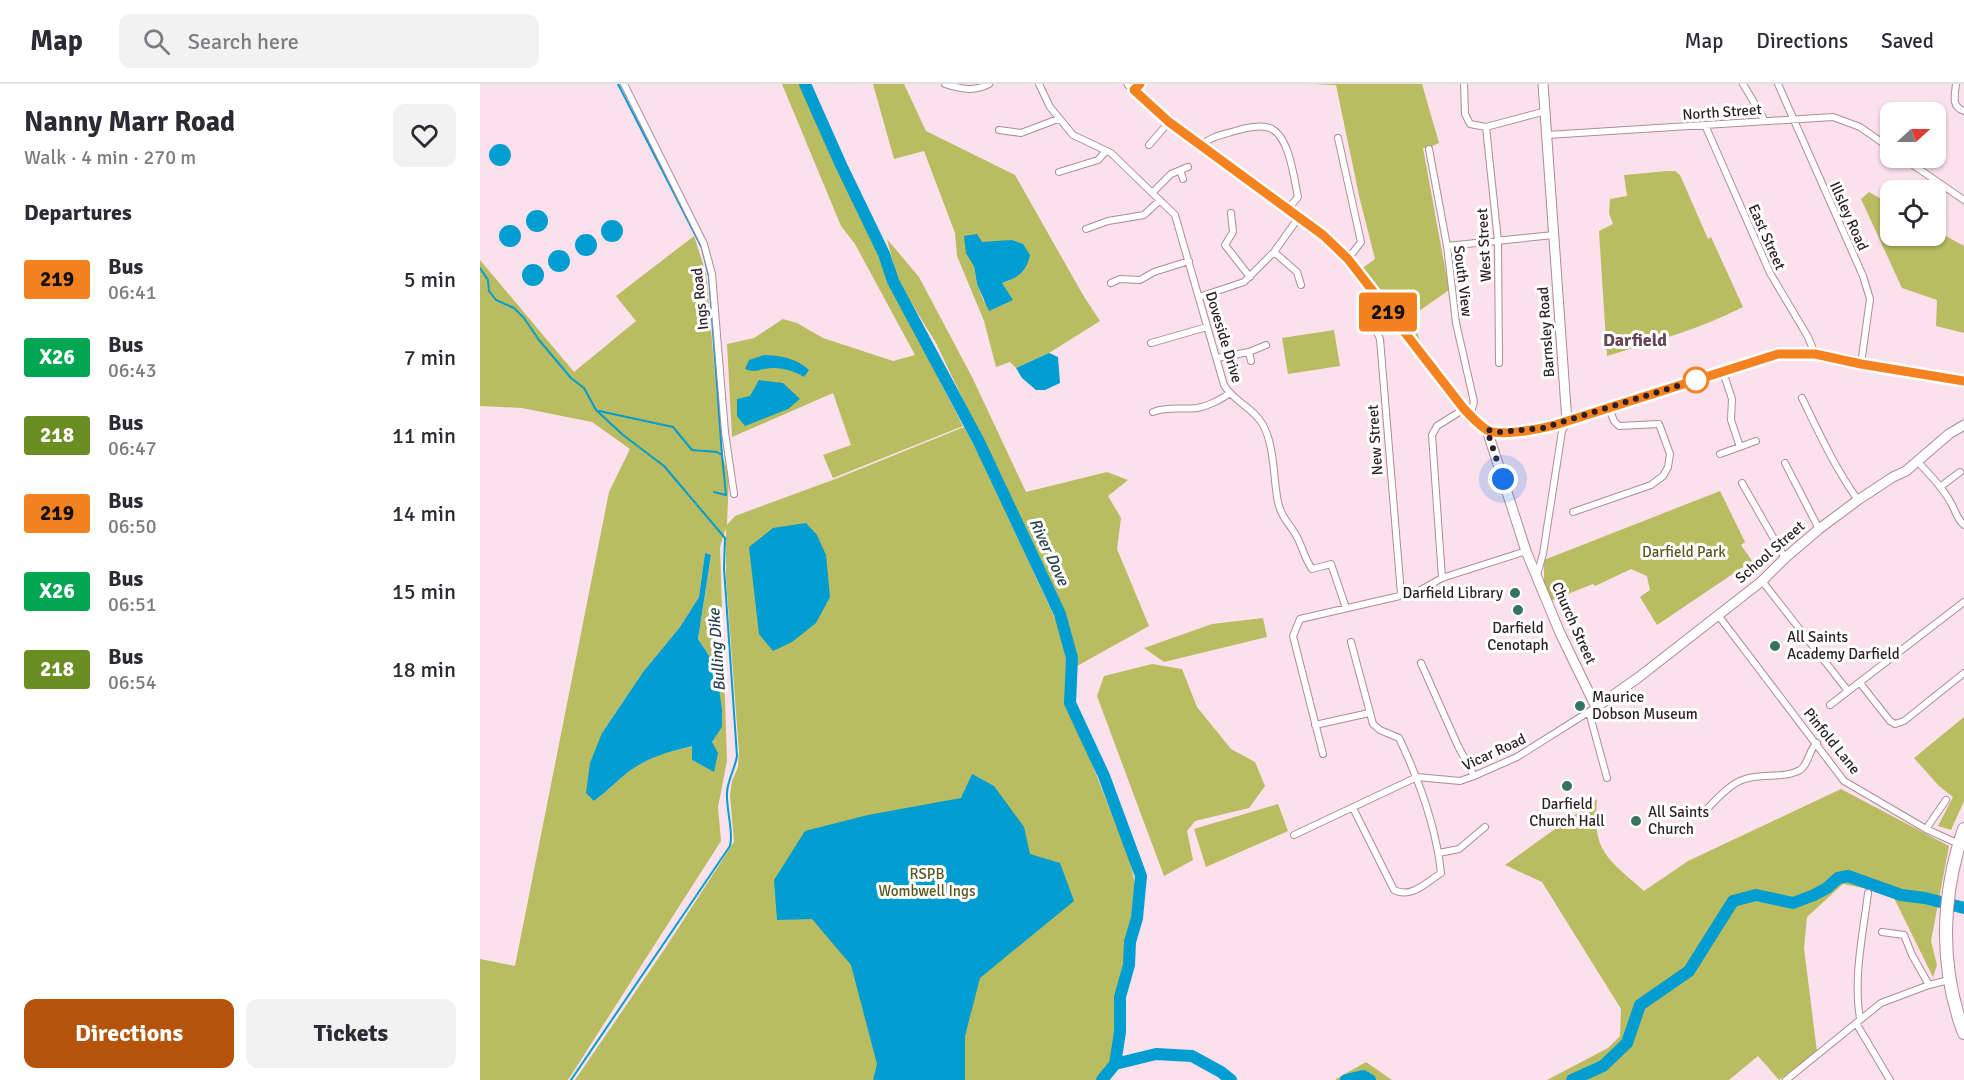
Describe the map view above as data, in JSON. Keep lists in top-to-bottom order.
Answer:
{
  "streets": {
    "street": [
      "North Street",
      "Illsley Road",
      "East Street",
      "West Street",
      "South View",
      "Ings Road",
      "Barnsley Road",
      "Doveside Drive",
      "New Street",
      "School Street",
      "Church Street",
      "Pinfold Lane",
      "Vicar Road"
    ]
  },
  "crossings": [
    ["North Street", "Illsley Road"],
    ["North Street", "East Street"],
    ["North Street", "Barnsley Road"],
    ["Barnsley Road", "Church Street"],
    ["School Street", "Church Street"],
    ["School Street", "Pinfold Lane"],
    ["School Street", "Vicar Road"],
    ["Church Street", "Vicar Road"]
  ],
  "districts": ["Darfield"],
  "water": ["River Dove", "Bulling Dike"],
  "parks": ["Darfield Park", "RSPB Wombwell Ings"],
  "places": [
    "Darfield Library",
    "Darfield Cenotaph",
    "All Saints Academy Darfield",
    "Maurice Dobson Museum",
    "Darfield Church Hall",
    "All Saints Church"
  ],
  "lines": ["bus line 219"],
  "north": "right",
  "page": {
    "header": "Map",
    "search": "Search here",
    "nav": ["Map", "Directions", "Saved"],
    "heading": [
      ["Nanny Marr Road", "Walk · 4 min · 270 m"],
      "Departures"
    ],
    "on_map": "219",
    "list": [
      {
        "mark": "219",
        "name": "Bus",
        "note": "06:41",
        "value": "5 min"
      },
      {
        "mark": "X26",
        "name": "Bus",
        "note": "06:43",
        "value": "7 min"
      },
      {
        "mark": "218",
        "name": "Bus",
        "note": "06:47",
        "value": "11 min"
      },
      {
        "mark": "219",
        "name": "Bus",
        "note": "06:50",
        "value": "14 min"
      },
      {
        "mark": "X26",
        "name": "Bus",
        "note": "06:51",
        "value": "15 min"
      },
      {
        "mark": "218",
        "name": "Bus",
        "note": "06:54",
        "value": "18 min"
      }
    ],
    "buttons": ["Directions", "Tickets"]
  }
}
